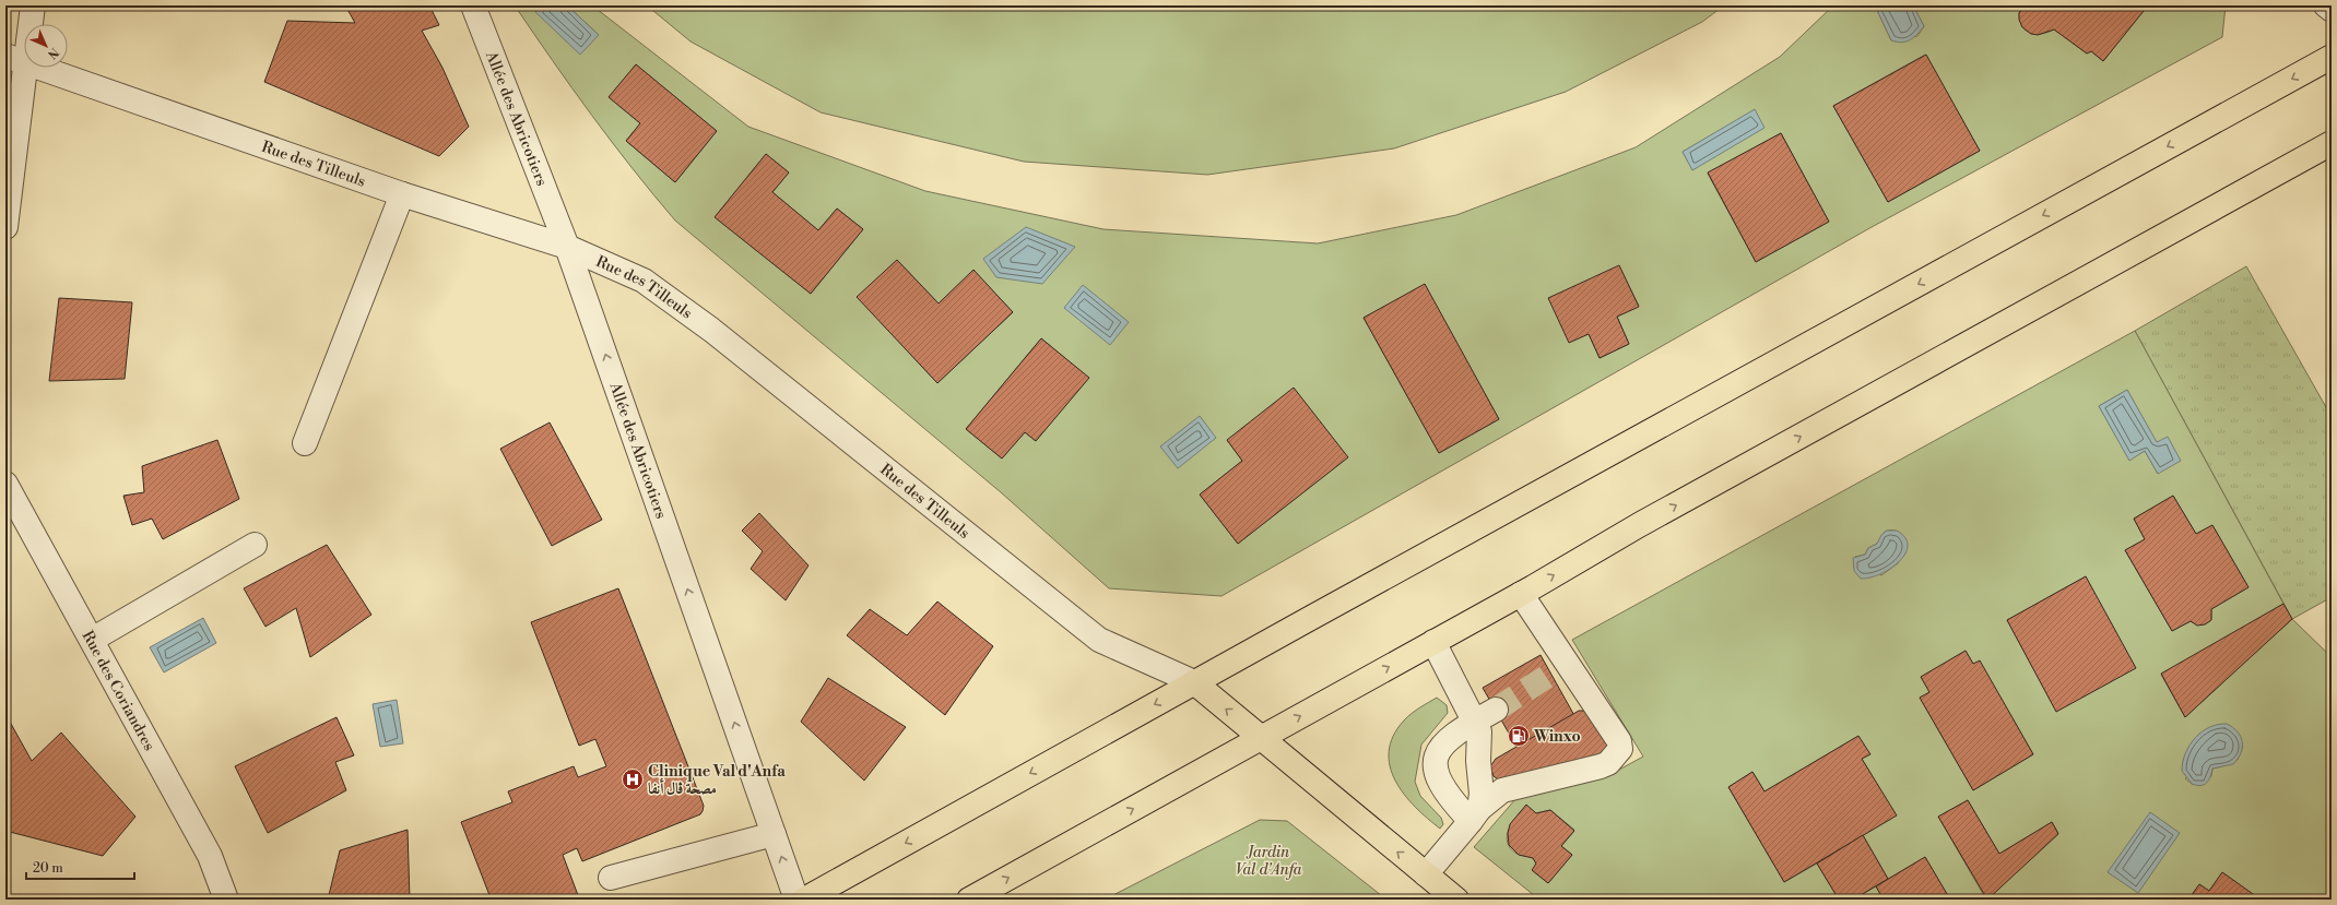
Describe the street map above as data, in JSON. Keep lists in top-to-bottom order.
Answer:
{
  "streets": {
    "street": ["Allée des Abricotiers", "Rue des Tilleuls", "Rue des Coriandres"]
  },
  "crossings": [
    ["Allée des Abricotiers", "Rue des Tilleuls"]
  ],
  "one_way": ["Allée des Abricotiers"],
  "parks": ["Jardin Val d'Anfa"],
  "places": {
    "fuel station": ["Winxo"],
    "hospital": ["Clinique Val d'Anfa مصحة ڤال أنفا"]
  },
  "scale_bar": "20 m",
  "north": "bottom right"
}
